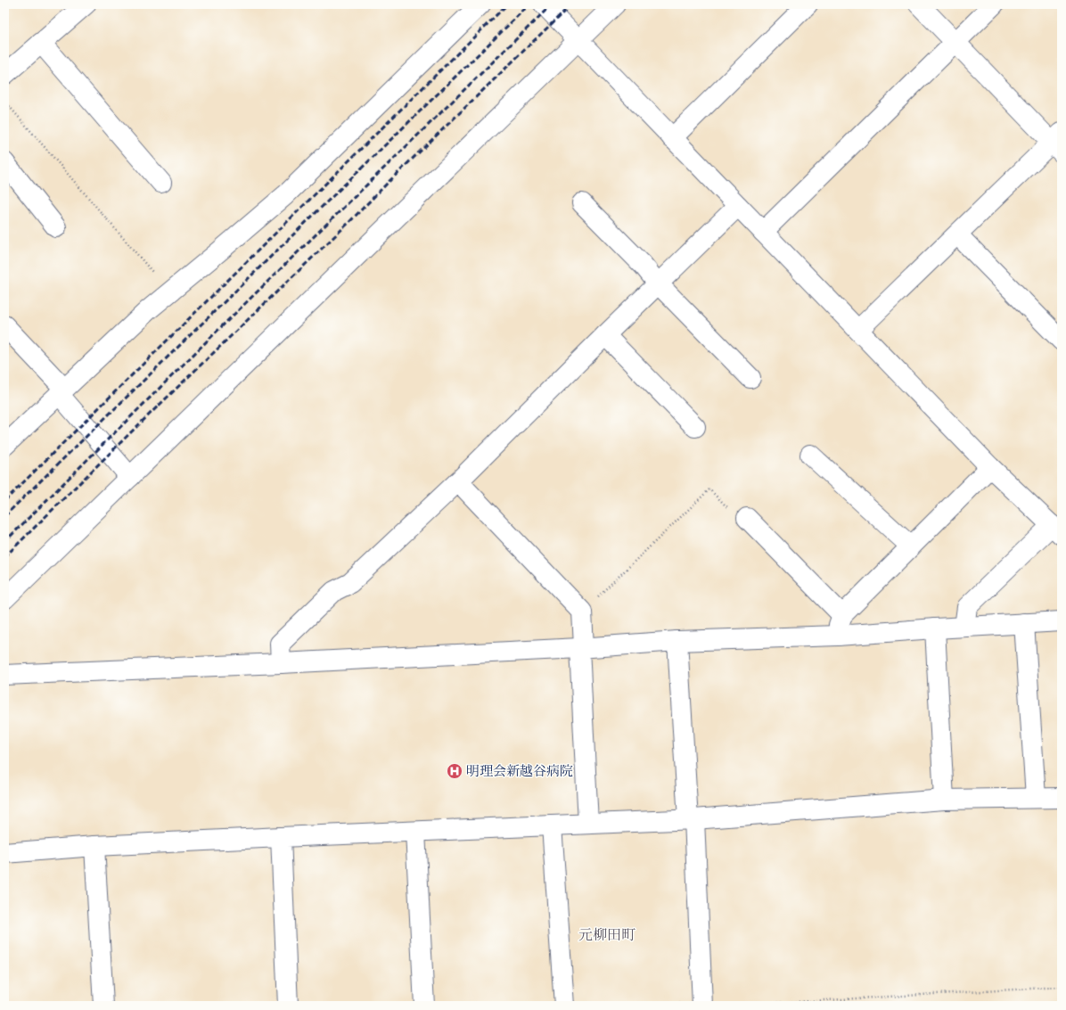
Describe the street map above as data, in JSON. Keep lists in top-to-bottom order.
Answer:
{
  "districts": ["元柳田町"],
  "places": {
    "hospital": ["明理会新越谷病院"]
  }
}
